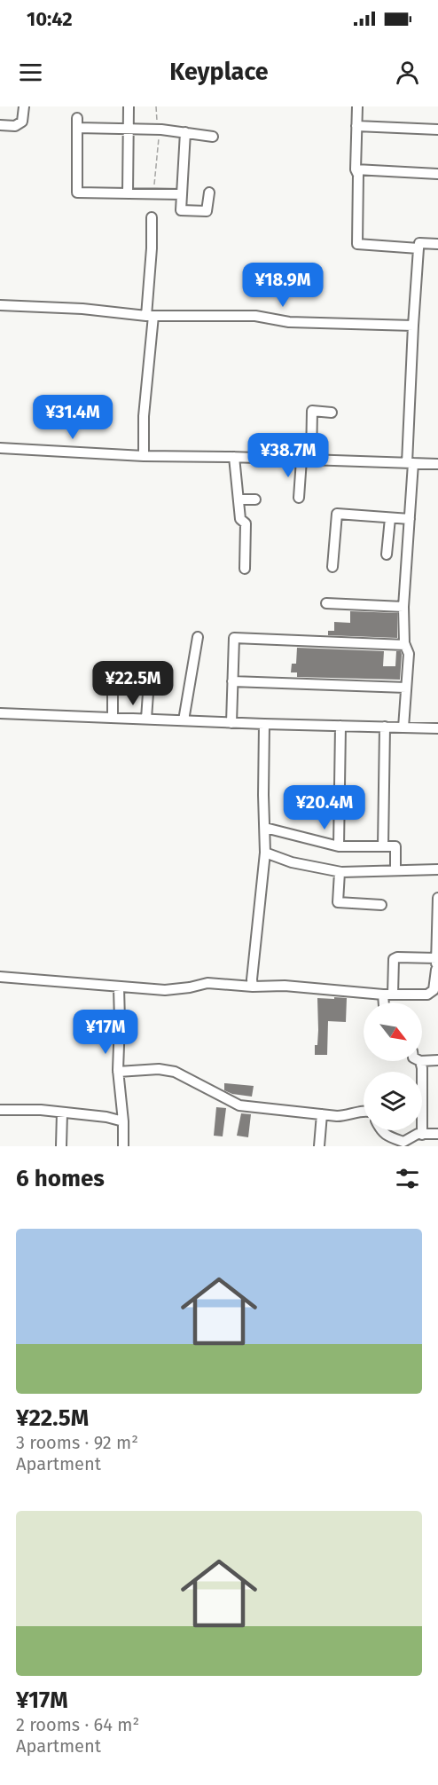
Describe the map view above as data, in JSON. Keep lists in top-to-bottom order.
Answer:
{
  "north": "bottom right",
  "page": {
    "status": "10:42",
    "header": "Keyplace",
    "price": [
      "¥18.9M",
      "¥31.4M",
      "¥38.7M",
      "¥22.5M",
      "¥20.4M",
      "¥17M"
    ],
    "heading": "6 homes",
    "list": [
      {
        "name": "¥22.5M",
        "note": "3 rooms · 92 m² · Apartment"
      },
      {
        "name": "¥17M",
        "note": "2 rooms · 64 m² · Apartment"
      }
    ]
  }
}
